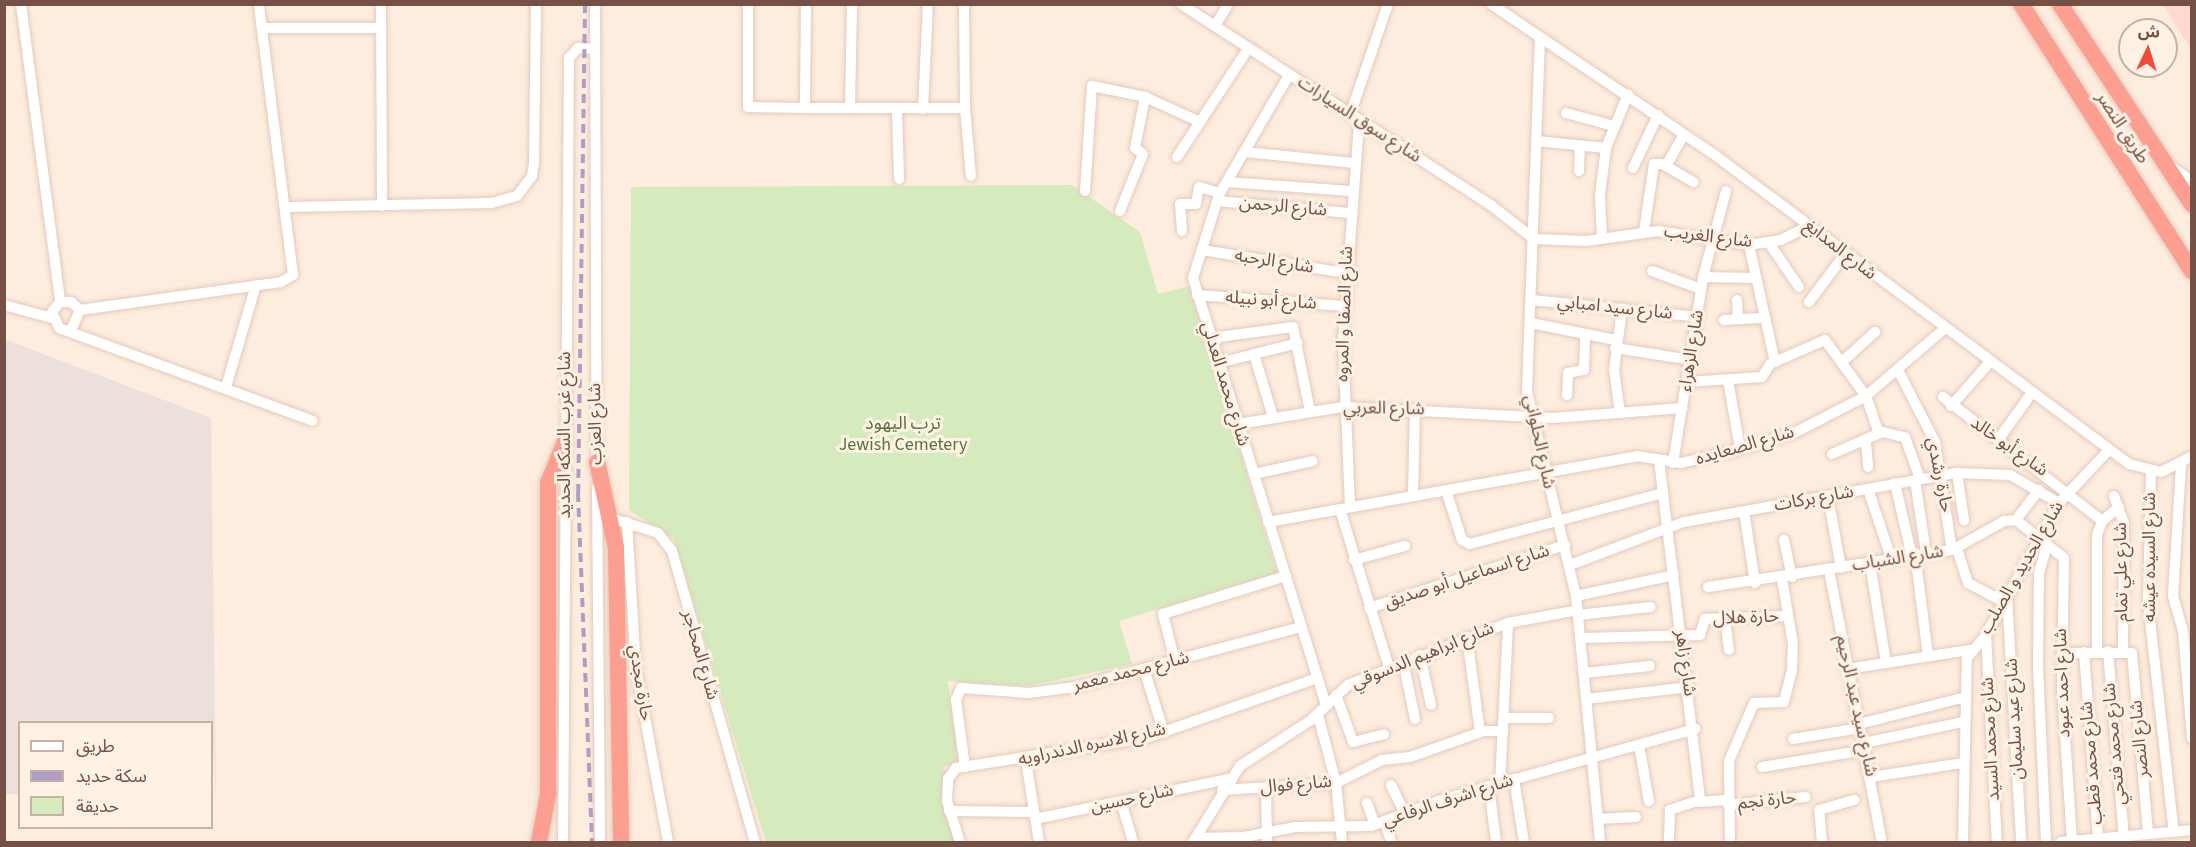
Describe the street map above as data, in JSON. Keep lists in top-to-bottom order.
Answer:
{
  "streets": {
    "highway": ["طريق النصر"],
    "street": [
      "شارع سوق السيارات",
      "شارع الرحمن",
      "شارع الغريب",
      "شارع المدابغ",
      "شارع الرحبه",
      "شارع أبو نبيله",
      "شارع سيد امبابي",
      "شارع الصفا و المروه",
      "شارع الزهراء",
      "شارع محمد العدلي",
      "شارع العربي",
      "شارع العزب",
      "شارع غرب السكه الحديد",
      "شارع الحلواني",
      "شارع الصعايده",
      "شارع أبو خالد",
      "حارة رشدي",
      "شارع بركات",
      "شارع السيده عيشه",
      "شارع الشباب",
      "شارع الحديد و الصلب",
      "شارع علي تمام",
      "شارع اسماعيل أبو صديق",
      "حارة هلال",
      "شارع المحاجر",
      "شارع ابراهيم الدسوقي",
      "شارع زاهر",
      "شارع محمد معمر",
      "حارة مجدي",
      "شارع احمد عبود",
      "شارع سيد عبد الرحيم",
      "شارع عيد سليمان",
      "شارع محمد السيد",
      "شارع النصر",
      "شارع محمد فتحي",
      "شارع الاسره الدندراويه",
      "شارع محمد قطب",
      "شارع فوال",
      "شارع حسين",
      "شارع اشرف الرفاعي",
      "حارة نجم"
    ]
  },
  "crossings": [
    ["شارع سوق السيارات", "شارع الغريب"],
    ["شارع سوق السيارات", "شارع الصفا و المروه"],
    ["شارع سوق السيارات", "شارع محمد العدلي"],
    ["شارع سوق السيارات", "شارع الحلواني"],
    ["شارع الرحمن", "شارع الصفا و المروه"],
    ["شارع الرحمن", "شارع محمد العدلي"],
    ["شارع الغريب", "شارع المدابغ"],
    ["شارع الغريب", "شارع الزهراء"],
    ["شارع الغريب", "شارع الحلواني"],
    ["شارع المدابغ", "شارع الحلواني"],
    ["شارع المدابغ", "شارع الصعايده"],
    ["شارع المدابغ", "شارع السيده عيشه"],
    ["شارع المدابغ", "شارع الحديد و الصلب"],
    ["شارع الرحبه", "شارع الصفا و المروه"],
    ["شارع الرحبه", "شارع محمد العدلي"],
    ["شارع أبو نبيله", "شارع الصفا و المروه"],
    ["شارع أبو نبيله", "شارع محمد العدلي"],
    ["شارع سيد امبابي", "شارع الزهراء"],
    ["شارع سيد امبابي", "شارع الحلواني"],
    ["شارع الصفا و المروه", "شارع العربي"],
    ["شارع الصفا و المروه", "شارع الصعايده"],
    ["شارع الصفا و المروه", "شارع اسماعيل أبو صديق"],
    ["شارع الصفا و المروه", "شارع ابراهيم الدسوقي"],
    ["شارع الزهراء", "شارع العربي"],
    ["شارع الزهراء", "شارع الصعايده"],
    ["شارع محمد العدلي", "شارع العربي"],
    ["شارع محمد العدلي", "شارع الصعايده"],
    ["شارع محمد العدلي", "شارع ابراهيم الدسوقي"],
    ["شارع محمد العدلي", "شارع محمد معمر"],
    ["شارع محمد العدلي", "شارع الاسره الدندراويه"],
    ["شارع محمد العدلي", "شارع فوال"],
    ["شارع محمد العدلي", "شارع اشرف الرفاعي"],
    ["شارع العربي", "شارع الحلواني"],
    ["شارع العزب", "شارع غرب السكه الحديد"],
    ["شارع الحلواني", "شارع الصعايده"],
    ["شارع الحلواني", "شارع بركات"],
    ["شارع الحلواني", "شارع اسماعيل أبو صديق"],
    ["شارع الحلواني", "شارع ابراهيم الدسوقي"],
    ["شارع الحلواني", "شارع اشرف الرفاعي"],
    ["شارع الصعايده", "حارة رشدي"],
    ["شارع الصعايده", "شارع زاهر"],
    ["شارع أبو خالد", "شارع الحديد و الصلب"],
    ["شارع أبو خالد", "شارع محمد فتحي"],
    ["حارة رشدي", "شارع بركات"],
    ["حارة رشدي", "شارع الشباب"],
    ["حارة رشدي", "شارع الحديد و الصلب"],
    ["حارة رشدي", "شارع عيد سليمان"],
    ["شارع بركات", "شارع الحديد و الصلب"],
    ["شارع بركات", "شارع زاهر"],
    ["شارع الشباب", "شارع سيد عبد الرحيم"],
    ["شارع الحديد و الصلب", "شارع احمد عبود"],
    ["شارع الحديد و الصلب", "شارع عيد سليمان"],
    ["شارع الحديد و الصلب", "شارع محمد السيد"],
    ["شارع علي تمام", "شارع النصر"],
    ["حارة هلال", "شارع زاهر"],
    ["شارع المحاجر", "حارة مجدي"],
    ["شارع ابراهيم الدسوقي", "شارع فوال"],
    ["شارع ابراهيم الدسوقي", "شارع حسين"],
    ["شارع ابراهيم الدسوقي", "شارع اشرف الرفاعي"],
    ["شارع زاهر", "شارع اشرف الرفاعي"],
    ["شارع زاهر", "حارة نجم"],
    ["شارع محمد معمر", "شارع الاسره الدندراويه"]
  ],
  "parks": ["ترب اليهود Jewish Cemetery"],
  "legend": ["طريق", "سكة حديد", "حديقة"],
  "north": "top"
}
